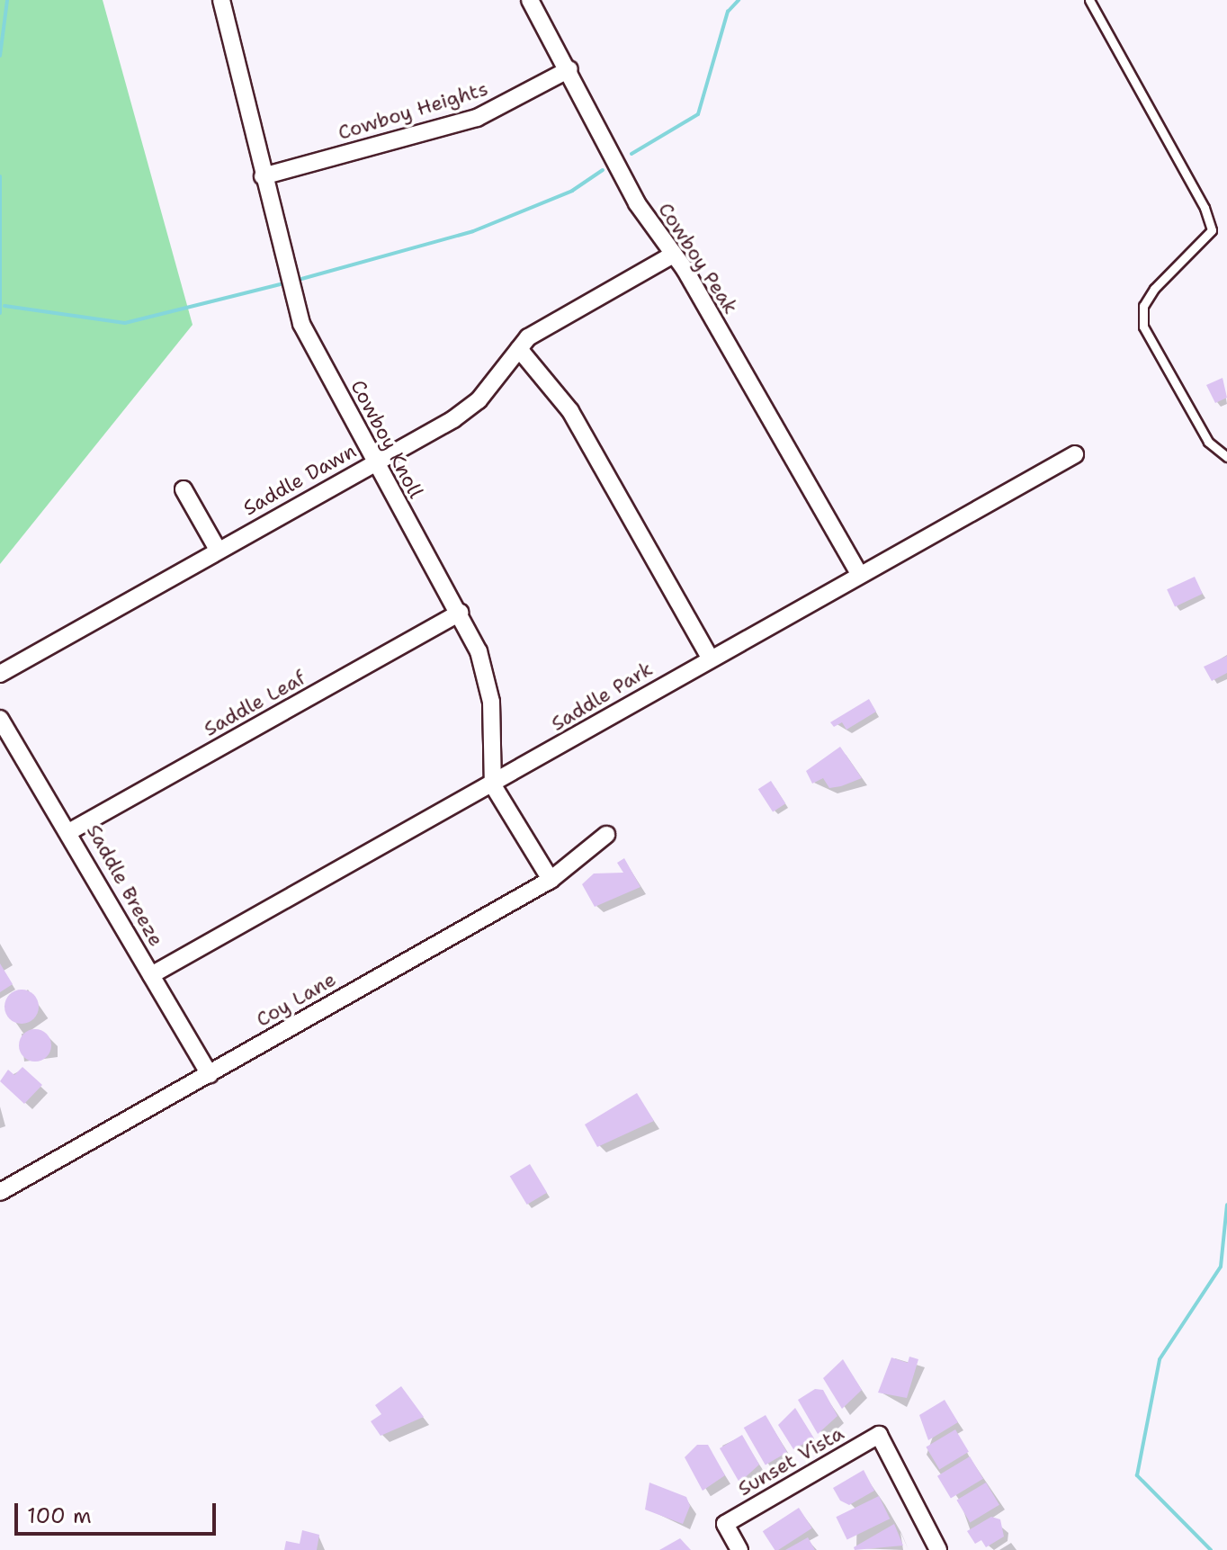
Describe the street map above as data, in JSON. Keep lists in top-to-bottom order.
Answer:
{
  "streets": {
    "street": [
      "Cowboy Heights",
      "Cowboy Peak",
      "Cowboy Knoll",
      "Saddle Dawn",
      "Saddle Park",
      "Saddle Leaf",
      "Saddle Breeze",
      "Coy Lane",
      "Sunset Vista"
    ]
  },
  "crossings": [
    ["Cowboy Heights", "Cowboy Peak"],
    ["Cowboy Heights", "Cowboy Knoll"],
    ["Cowboy Peak", "Saddle Dawn"],
    ["Cowboy Peak", "Saddle Park"],
    ["Cowboy Knoll", "Saddle Dawn"],
    ["Cowboy Knoll", "Saddle Park"],
    ["Cowboy Knoll", "Saddle Leaf"],
    ["Saddle Park", "Saddle Breeze"],
    ["Saddle Leaf", "Saddle Breeze"],
    ["Saddle Breeze", "Coy Lane"]
  ],
  "scale_bar": "100 m"
}
